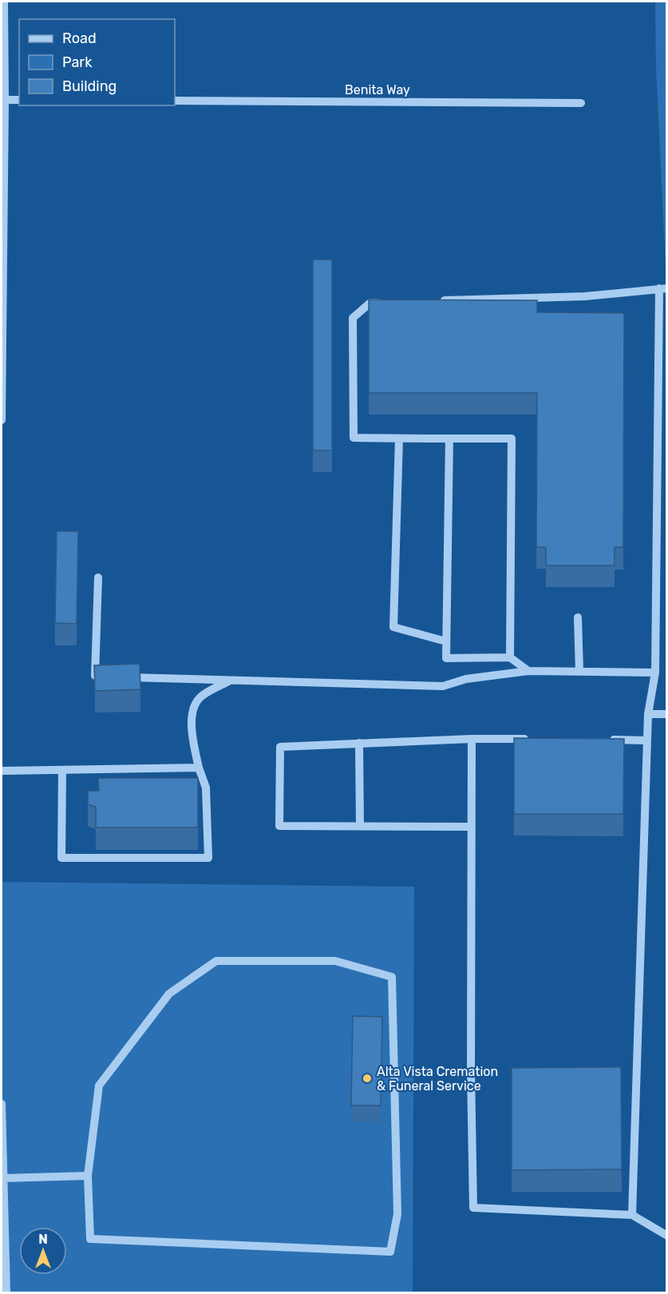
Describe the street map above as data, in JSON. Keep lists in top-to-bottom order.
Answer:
{
  "streets": {
    "street": ["Benita Way"]
  },
  "places": ["Alta Vista Cremation & Funeral Service"],
  "legend": ["Road", "Park", "Building"],
  "north": "top"
}
